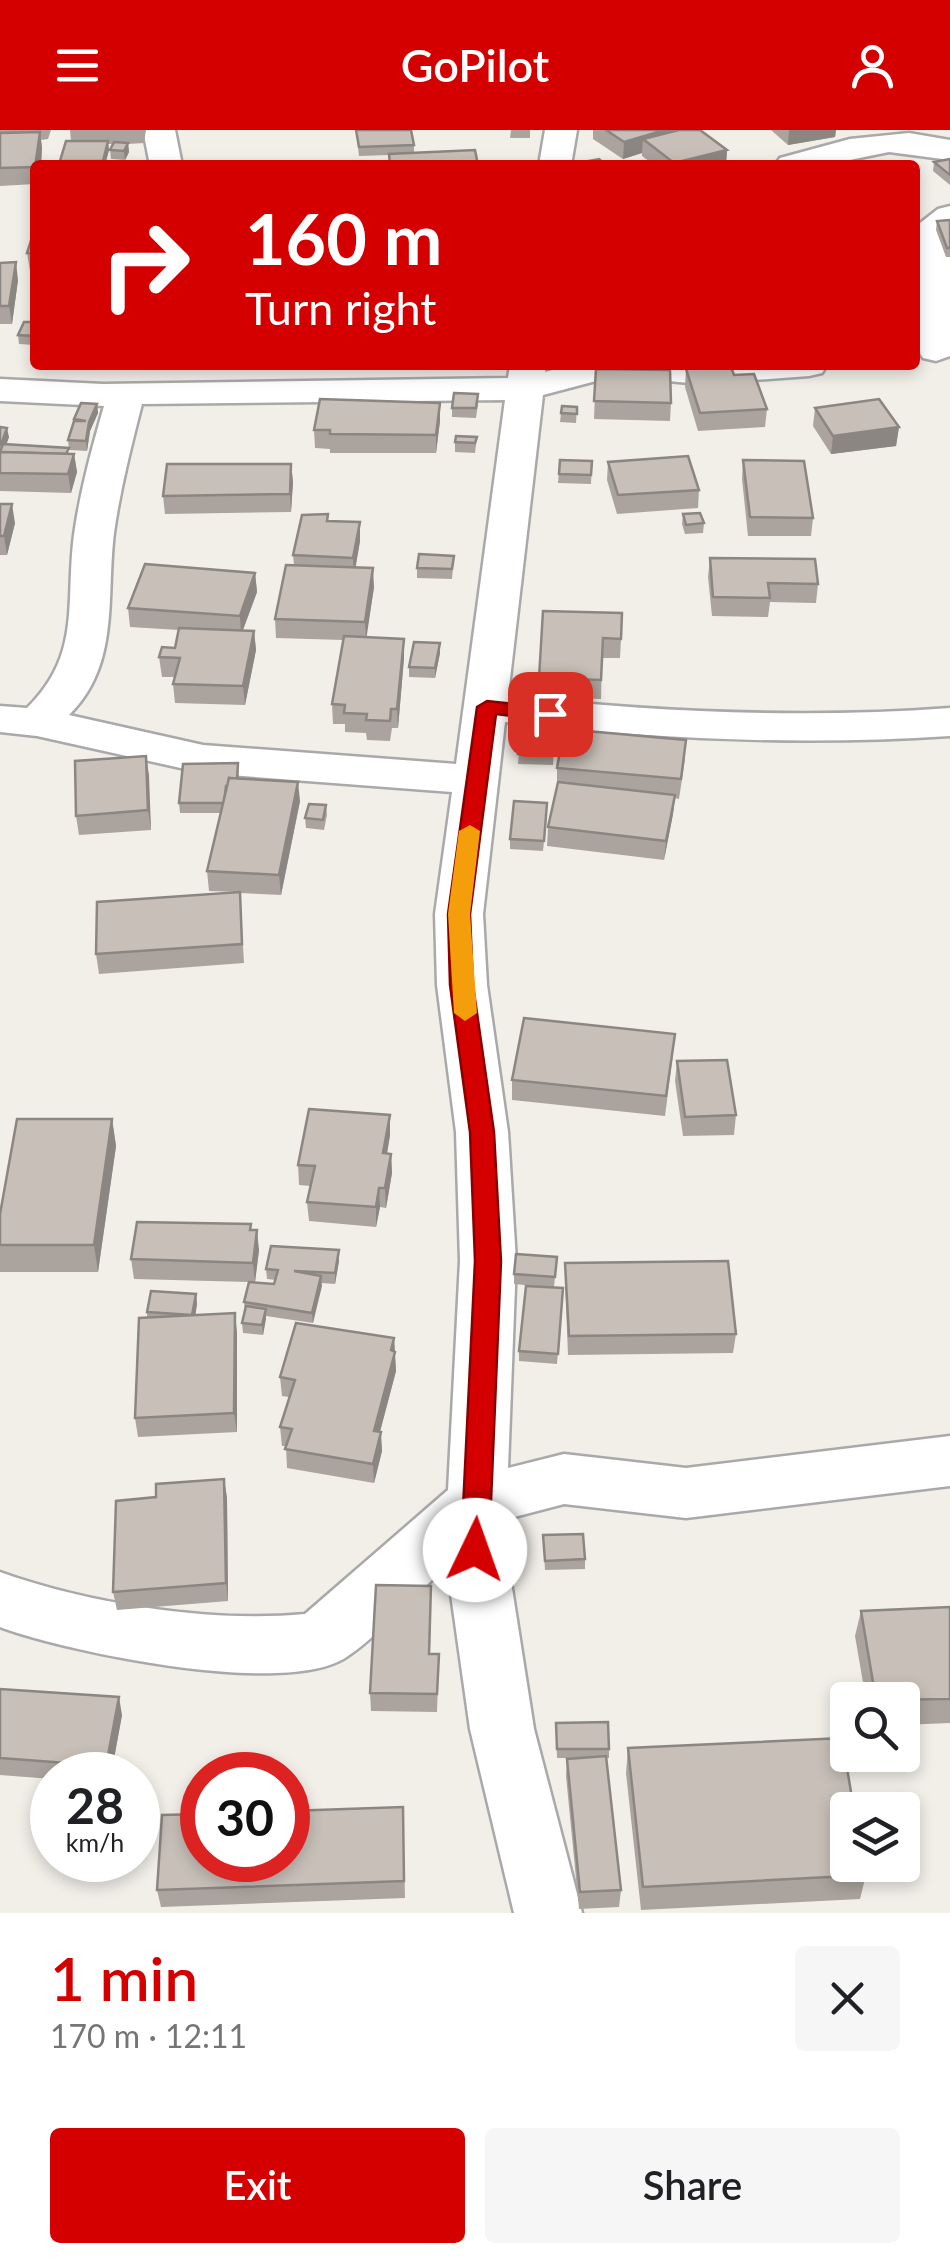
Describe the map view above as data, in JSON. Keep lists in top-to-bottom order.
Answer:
{
  "page": {
    "header": "GoPilot",
    "turn": ["160 m", "Turn right"],
    "speed": "28 km/h",
    "limit": "30",
    "heading": ["1 min", "170 m · 12:11"],
    "buttons": ["Exit", "Share"]
  }
}
